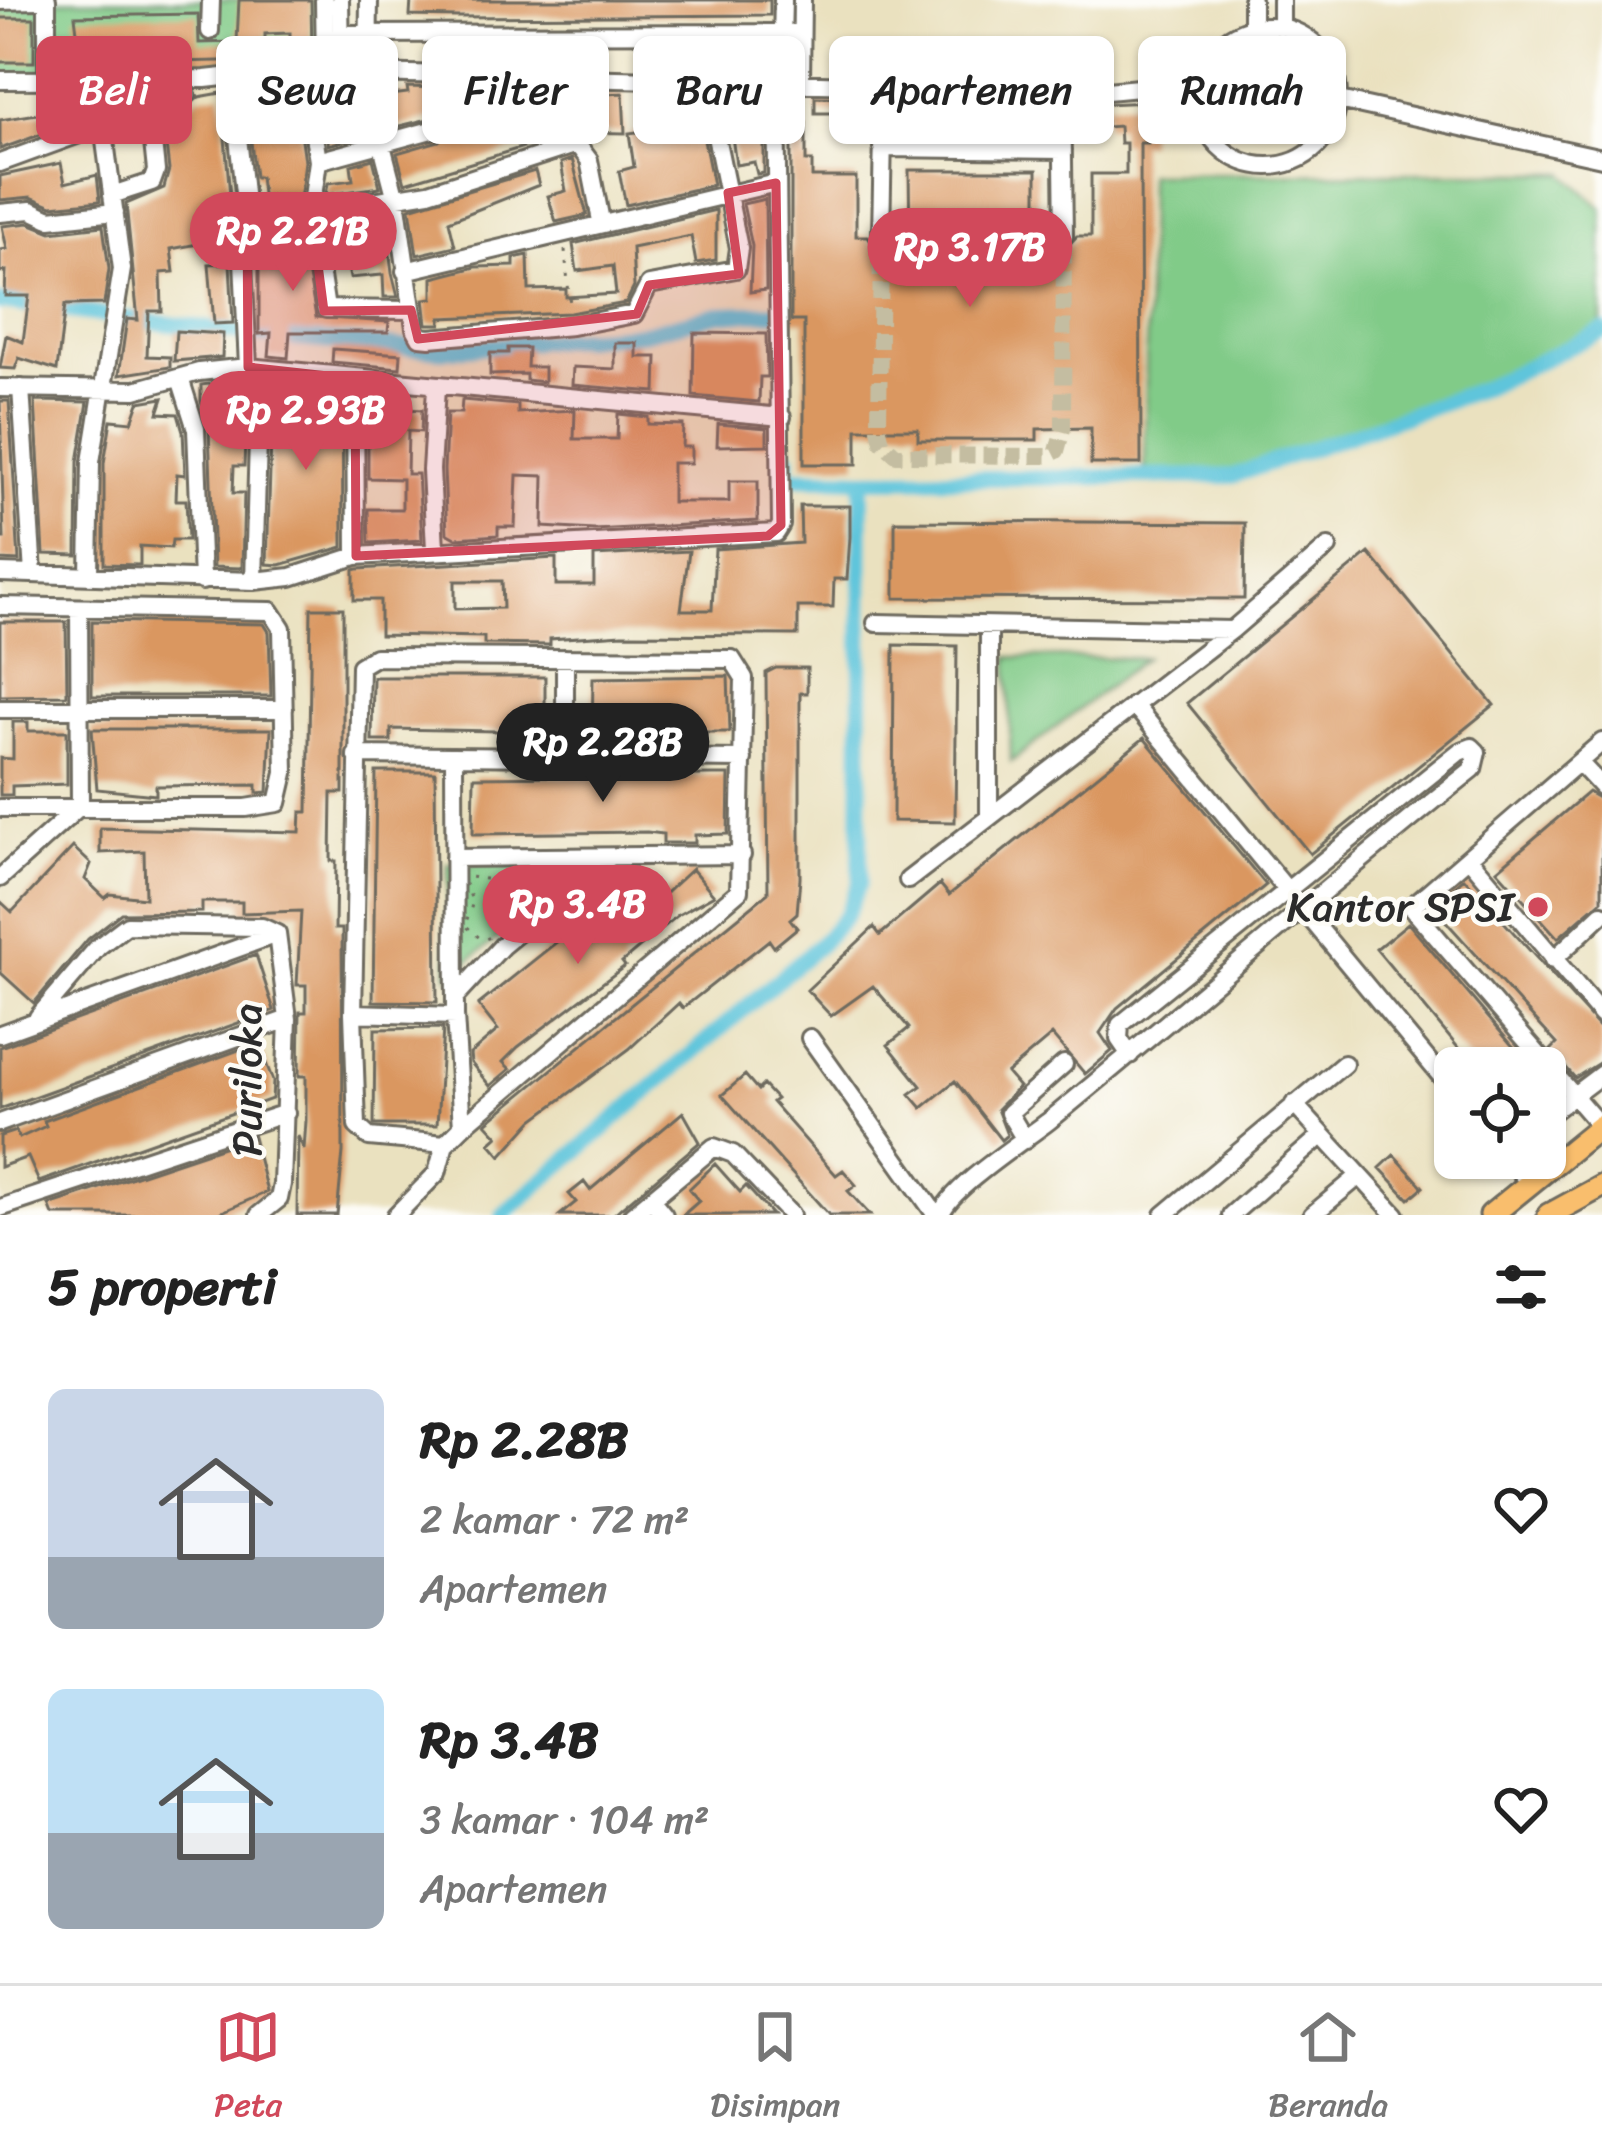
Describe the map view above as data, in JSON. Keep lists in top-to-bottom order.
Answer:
{
  "streets": {
    "street": ["Puriloka"]
  },
  "places": ["Kantor SPSI"],
  "page": {
    "chip": [
      "Beli",
      "Sewa",
      "Filter",
      "Baru",
      "Apartemen",
      "Rumah"
    ],
    "price": [
      "Rp 2.21B",
      "Rp 3.17B",
      "Rp 2.93B",
      "Rp 2.28B",
      "Rp 3.4B"
    ],
    "heading": "5 properti",
    "list": [
      {
        "name": "Rp 2.28B",
        "note": "2 kamar · 72 m² · Apartemen"
      },
      {
        "name": "Rp 3.4B",
        "note": "3 kamar · 104 m² · Apartemen"
      }
    ],
    "tabs": ["Peta", "Disimpan", "Beranda"]
  }
}
